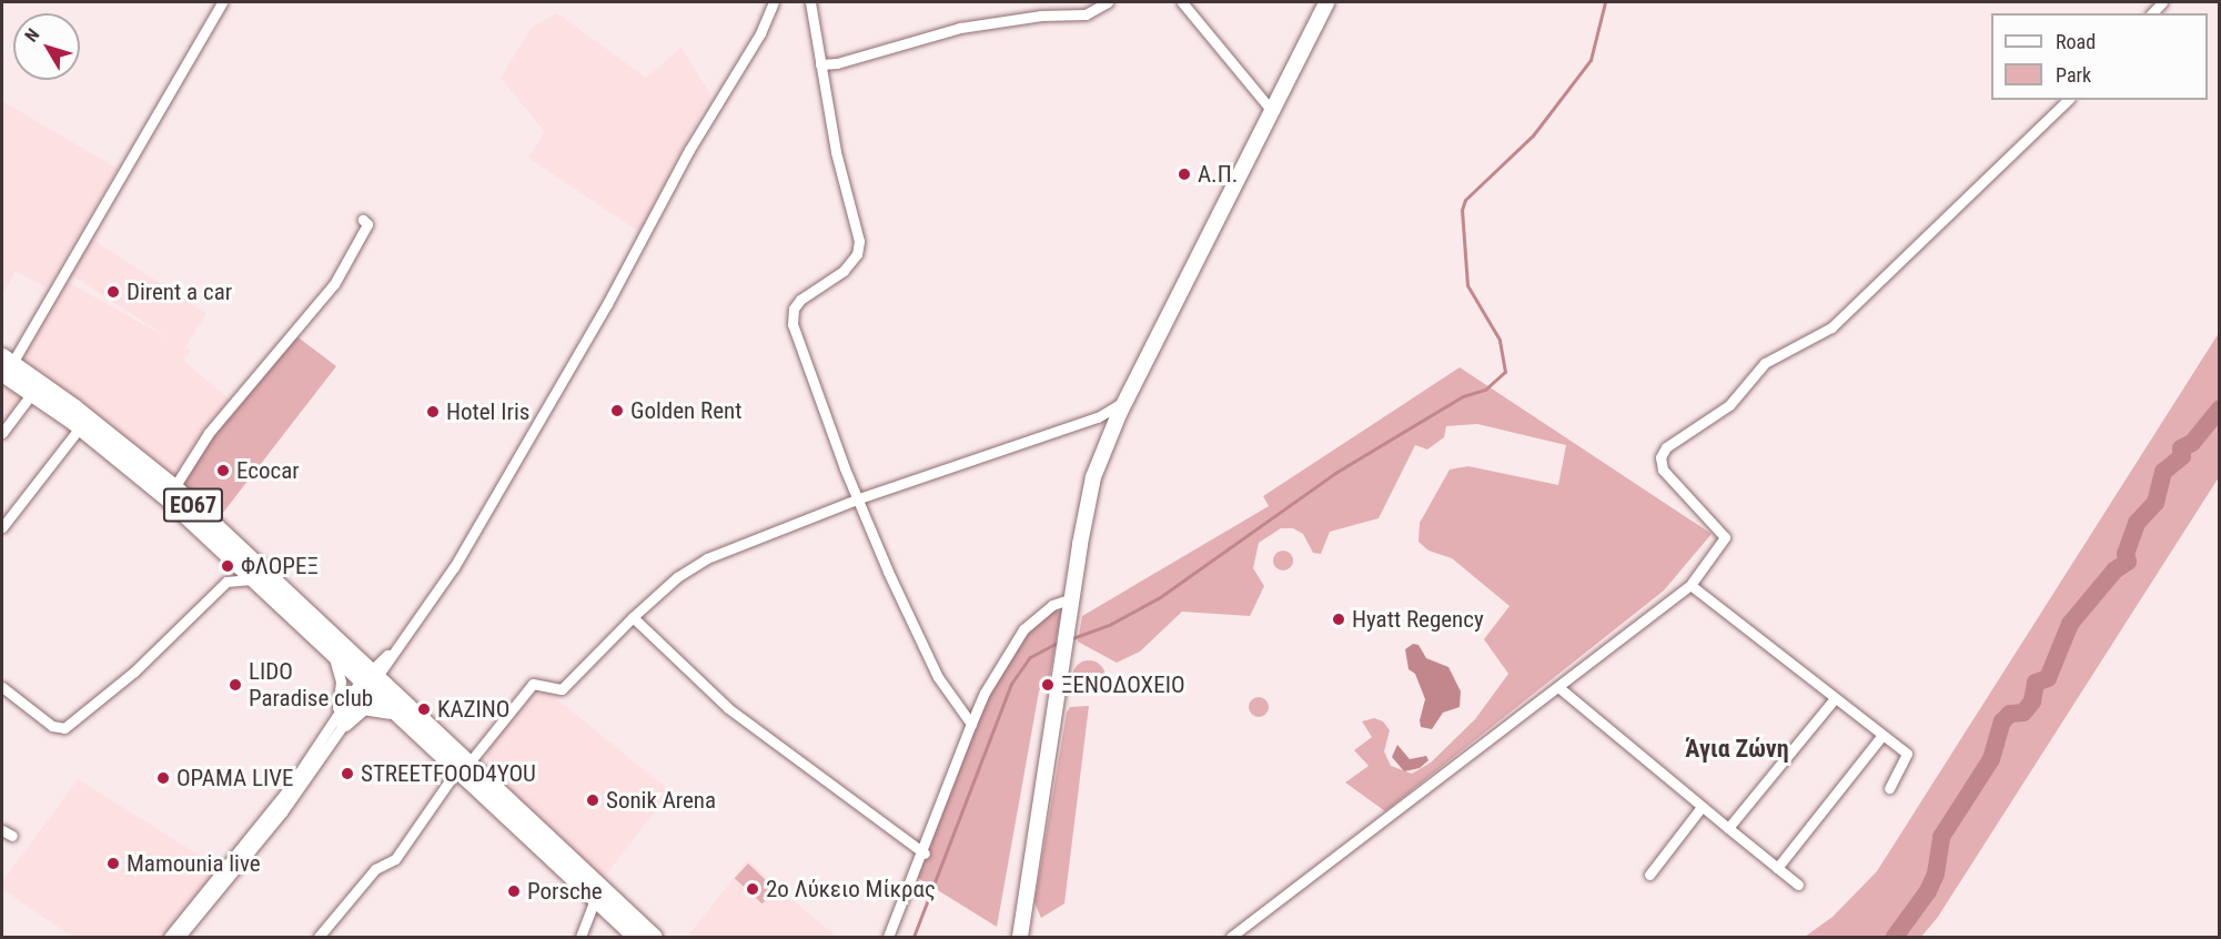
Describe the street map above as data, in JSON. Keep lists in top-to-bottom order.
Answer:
{
  "streets": {
    "main road": ["ΕΟ67"]
  },
  "districts": ["Άγια Ζώνη"],
  "places": [
    "Α.Π.",
    "Dirent a car",
    "Golden Rent",
    "Hotel Iris",
    "Ecocar",
    "ΦΛΟΡΕΞ",
    "Hyatt Regency",
    "LIDO Paradise club",
    "ΞΕΝΟΔΟΧΕΙΟ",
    "ΚΑΖΙΝΟ",
    "STREETFOOD4YOU",
    "ΟΡΑΜΑ LIVE",
    "Sonik Arena",
    "Mamounia live",
    "2ο Λύκειο Μίκρας",
    "Porsche"
  ],
  "legend": ["Road", "Park"],
  "north": "top left"
}
